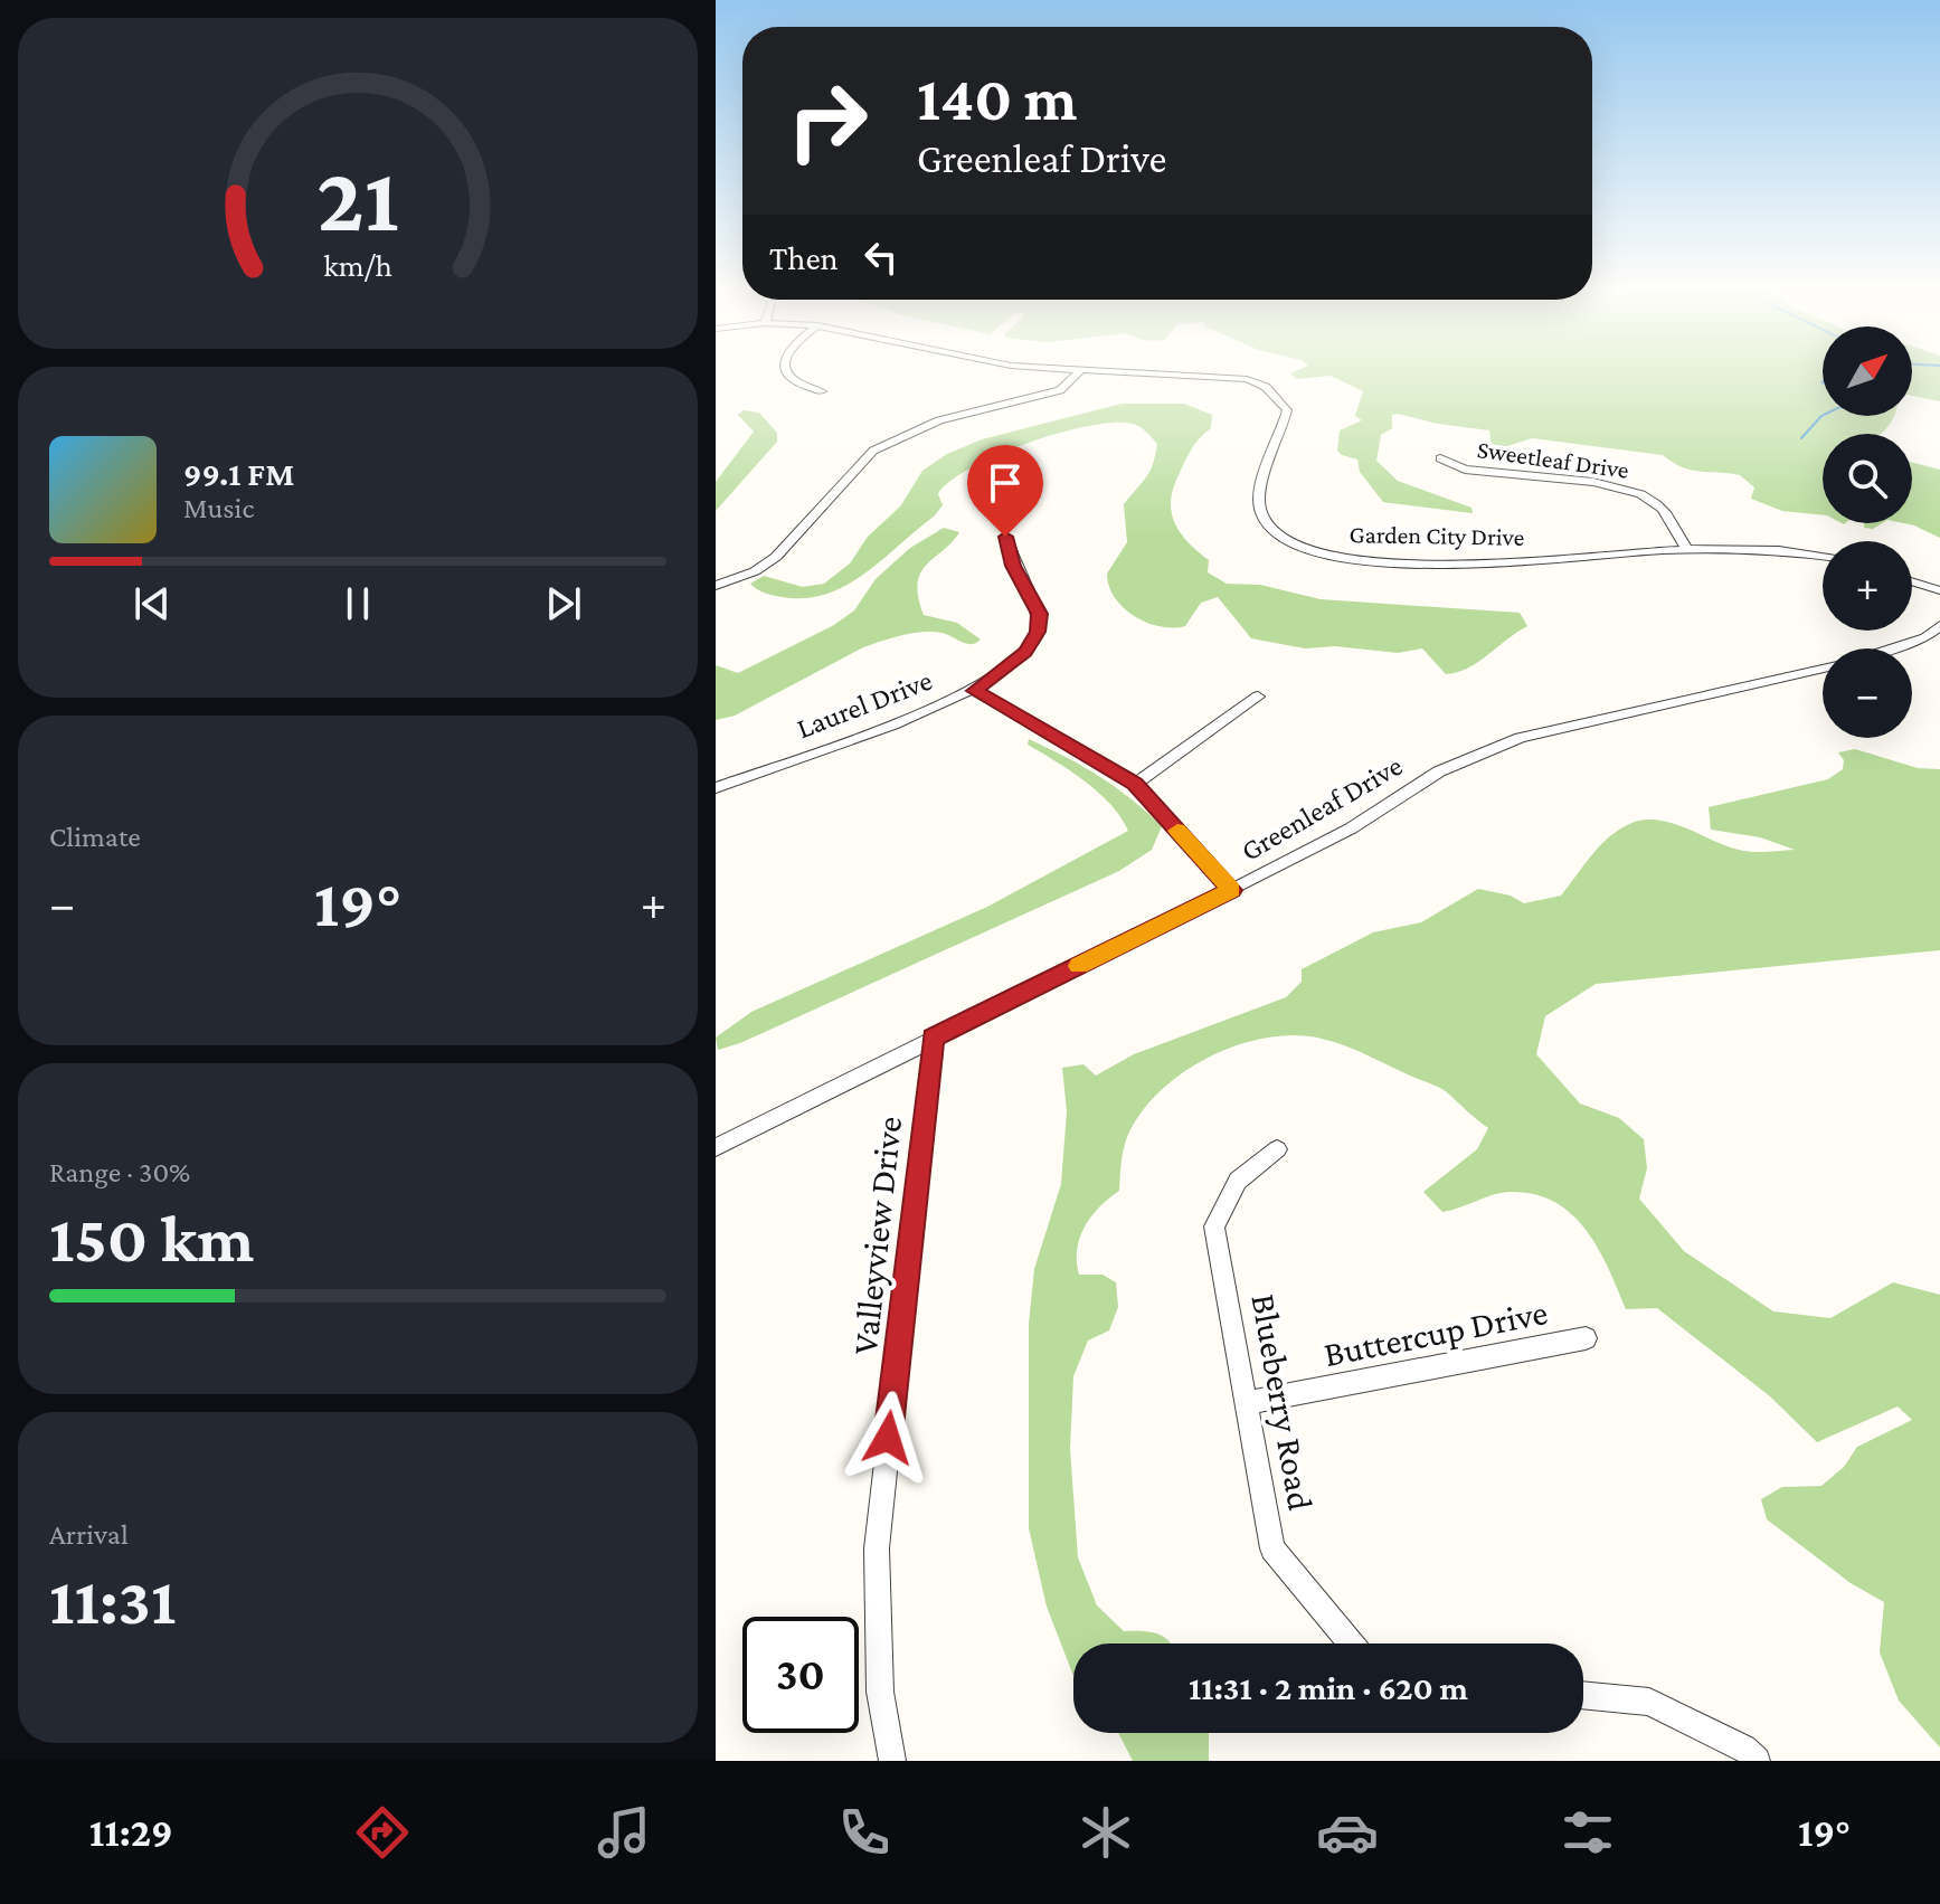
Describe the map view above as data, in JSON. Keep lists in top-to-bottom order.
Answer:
{
  "streets": {
    "street": [
      "Sweetleaf Drive",
      "Garden City Drive",
      "Laurel Drive",
      "Greenleaf Drive",
      "Valleyview Drive",
      "Buttercup Drive",
      "Blueberry Road"
    ]
  },
  "crossings": [
    ["Sweetleaf Drive", "Garden City Drive"],
    ["Laurel Drive", "Greenleaf Drive"],
    ["Greenleaf Drive", "Valleyview Drive"],
    ["Buttercup Drive", "Blueberry Road"]
  ],
  "north": "top right",
  "page": {
    "turn": ["140 m", "Greenleaf Drive"],
    "then": "Then",
    "map_buttons": ["+", "−"],
    "song": ["99.1 FM", "Music"],
    "tile": [
      "Climate",
      ["Range · 30%", "150 km"],
      ["Arrival", "11:31"]
    ],
    "heat": ["−", "19°", "+"],
    "limit": "30",
    "trip": "11:31 · 2 min · 620 m",
    "tabs": ["11:29", "19°"],
    "gauge": ["21", "km/h"]
  }
}
